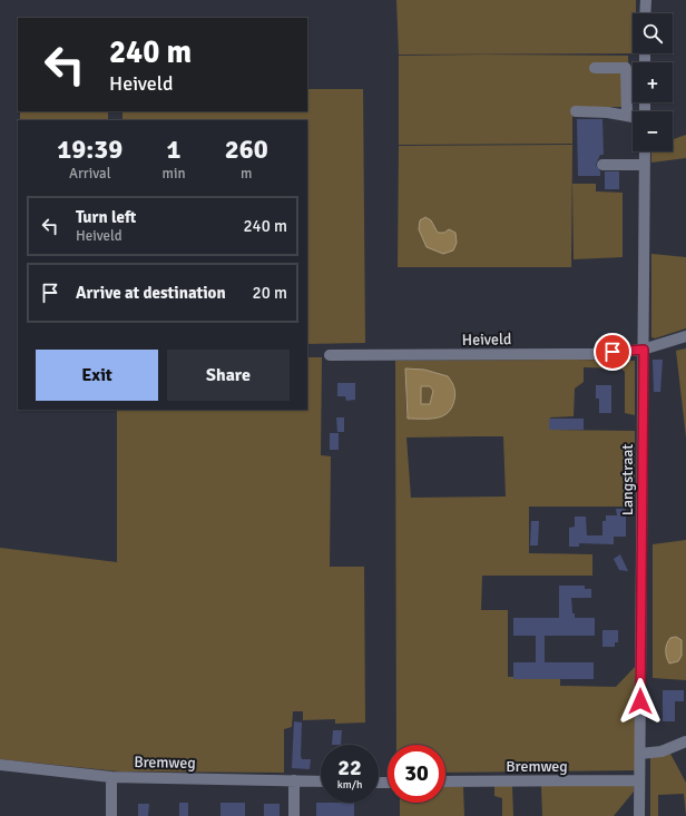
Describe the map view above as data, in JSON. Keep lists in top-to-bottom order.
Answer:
{
  "streets": {
    "street": ["Heiveld", "Langstraat", "Bremweg"]
  },
  "crossings": [
    ["Heiveld", "Langstraat"],
    ["Langstraat", "Bremweg"]
  ],
  "page": {
    "map_buttons": ["+", "−"],
    "turn": ["240 m", "Heiveld"],
    "eta": [
      "19:39",
      "Arrival",
      "1",
      "min",
      "260",
      "m"
    ],
    "list": [
      {
        "name": "Turn left",
        "note": "Heiveld",
        "value": "240 m"
      },
      {
        "name": "Arrive at destination",
        "value": "20 m"
      }
    ],
    "buttons": ["Exit", "Share"],
    "speed": "22 km/h",
    "limit": "30"
  }
}
